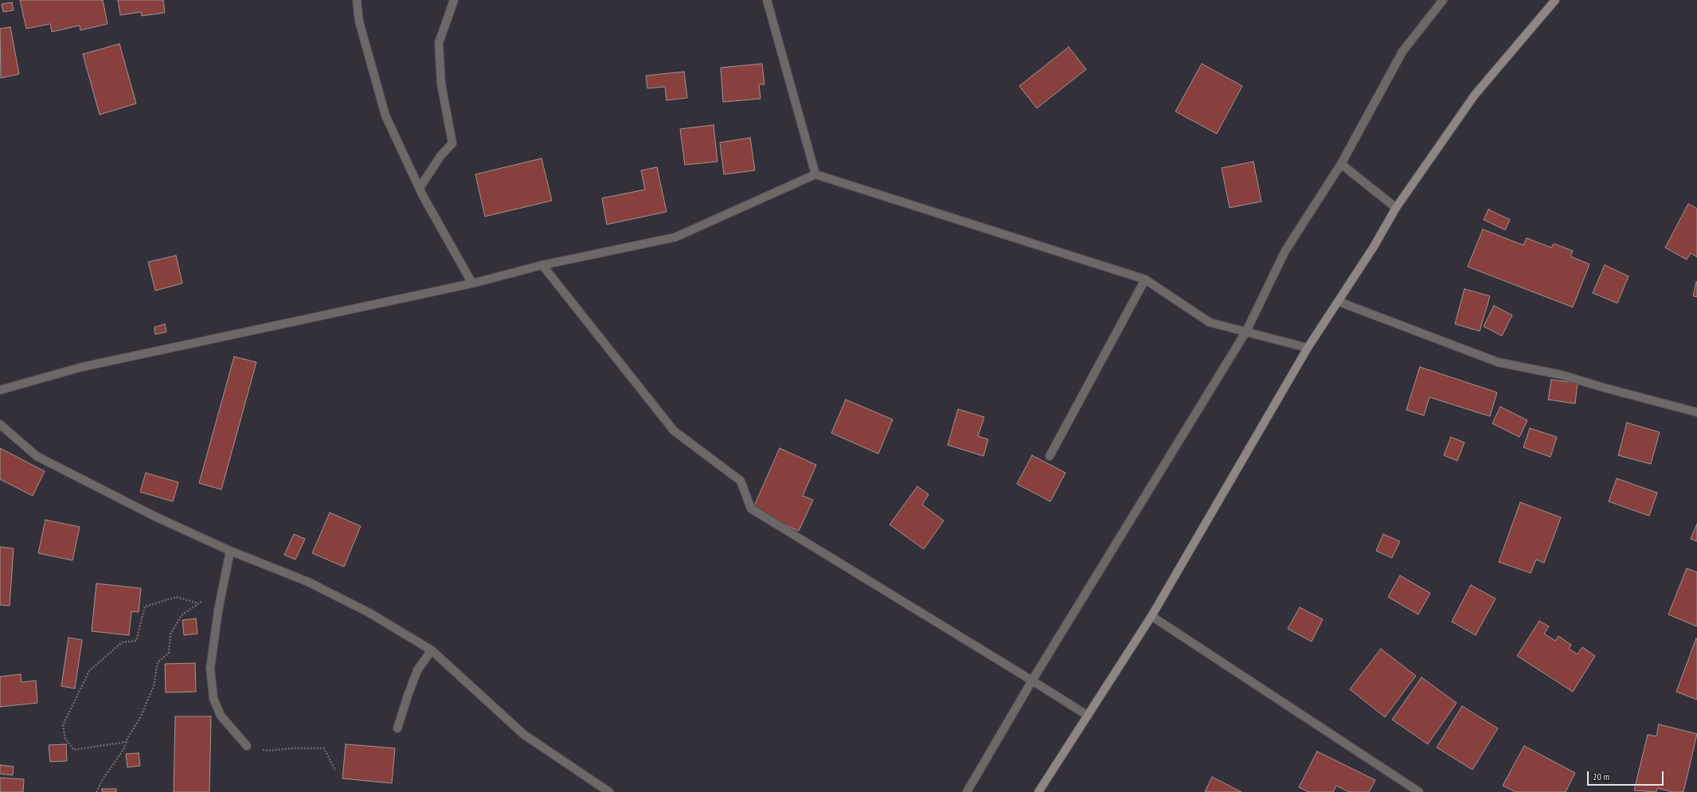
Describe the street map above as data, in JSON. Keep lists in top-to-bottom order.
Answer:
{
  "scale_bar": "20 m"
}
